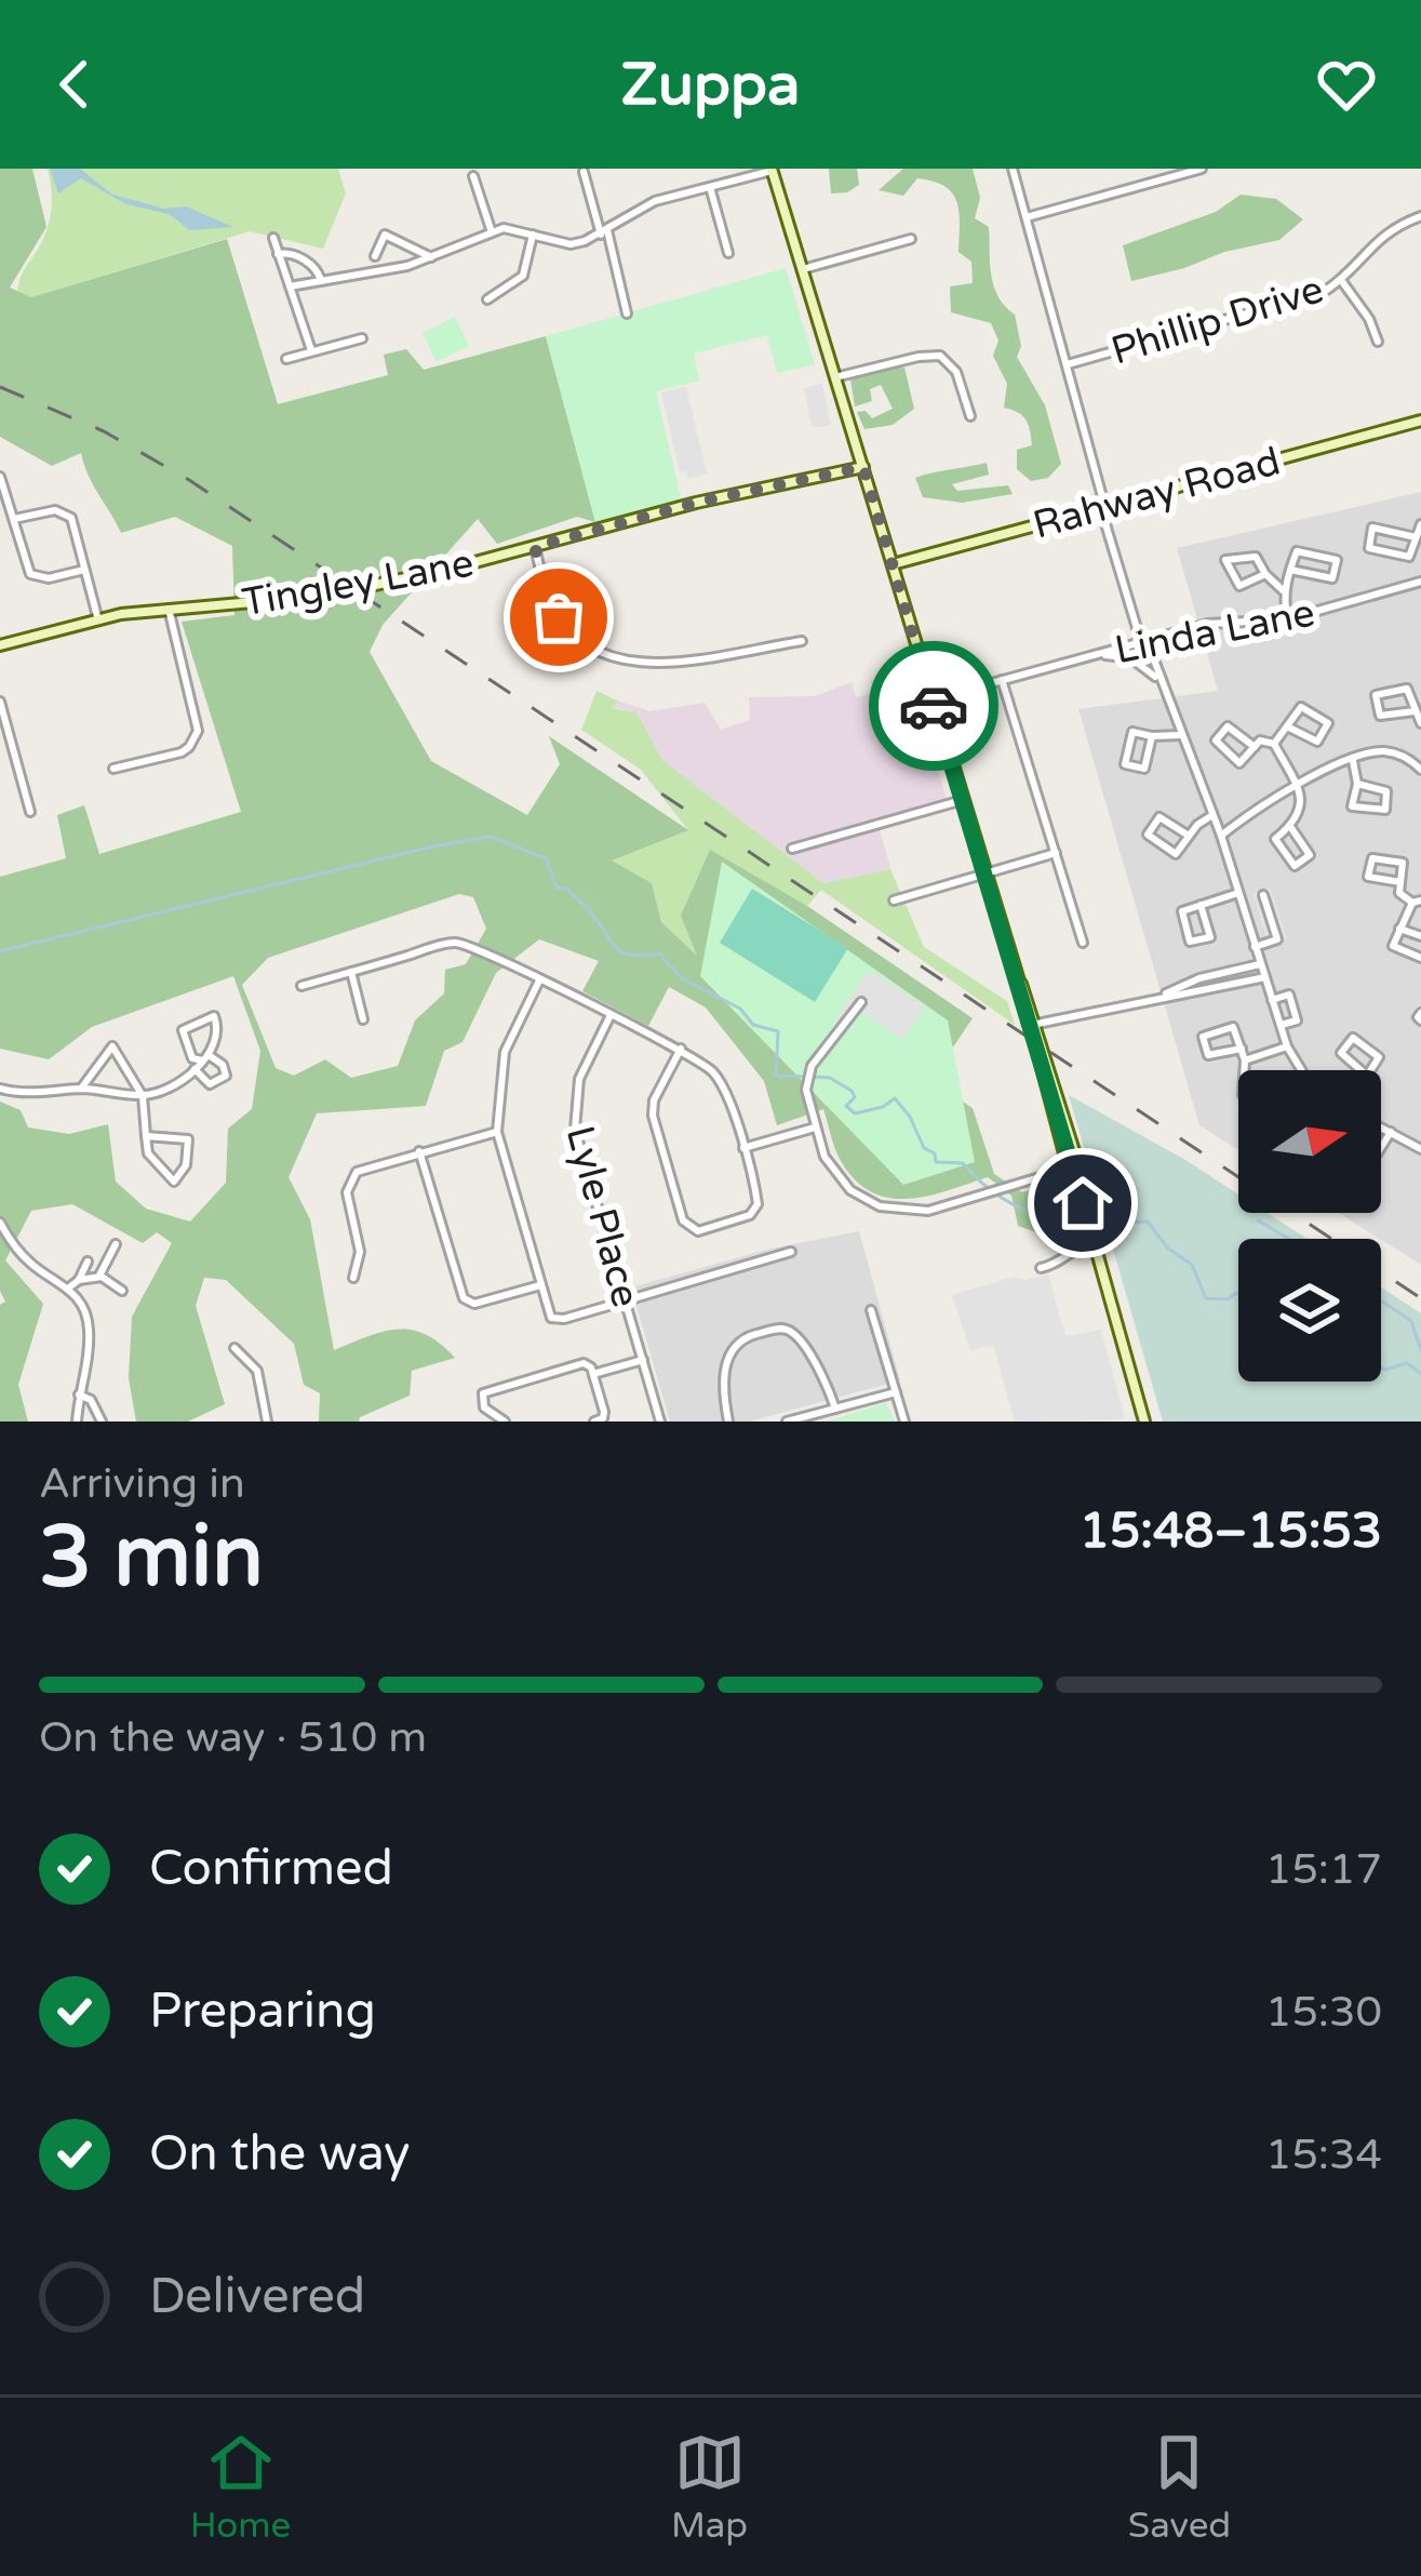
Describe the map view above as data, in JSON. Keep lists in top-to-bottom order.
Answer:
{
  "streets": {
    "main road": ["Rahway Road", "Tingley Lane"],
    "street": ["Phillip Drive", "Linda Lane", "Lyle Place"]
  },
  "north": "right",
  "page": {
    "header": "Zuppa",
    "heading": ["3 min", "Arriving in", "15:48–15:53"],
    "bar": "On the way · 510 m",
    "list": [
      ["Confirmed", "15:17"],
      ["Preparing", "15:30"],
      ["On the way", "15:34"],
      "Delivered"
    ],
    "tabs": ["Home", "Map", "Saved"]
  }
}
